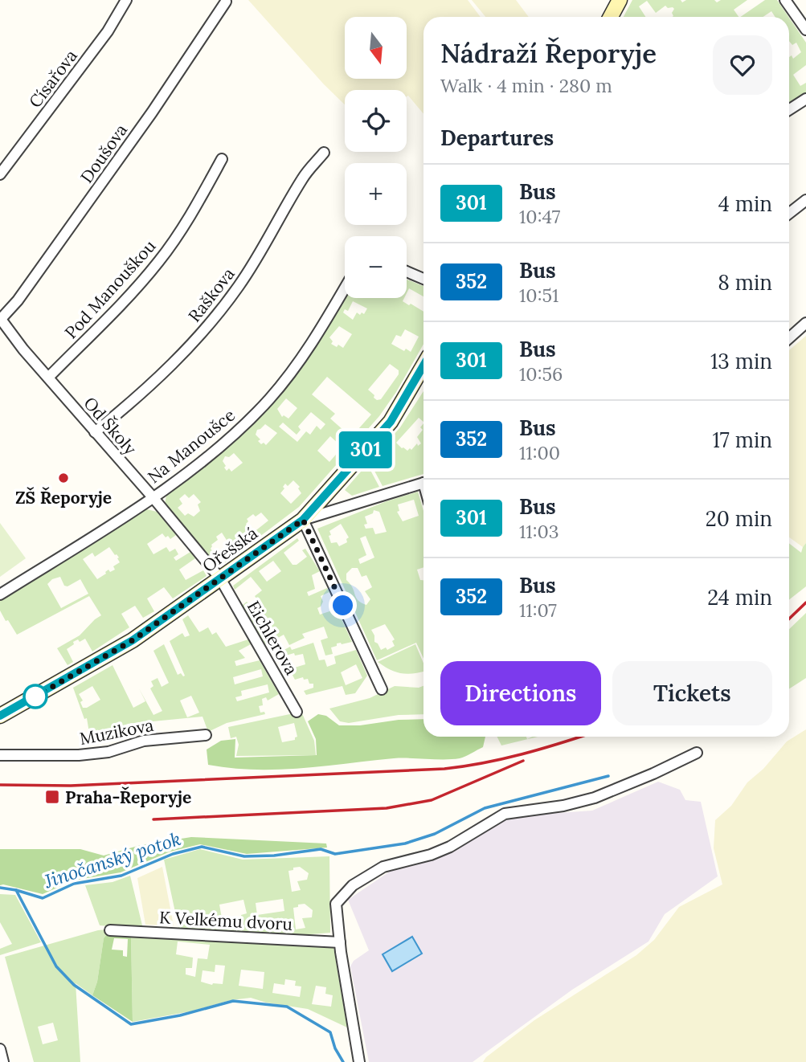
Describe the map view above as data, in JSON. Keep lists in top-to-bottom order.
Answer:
{
  "streets": {
    "street": [
      "Císařova",
      "Doušova",
      "Pod Manouškou",
      "Raškova",
      "Od Školy",
      "Na Manoušce",
      "Ořešská",
      "Eichlerova",
      "Muzikova",
      "K Velkému dvoru"
    ]
  },
  "crossings": [
    ["Doušova", "Od Školy"],
    ["Pod Manouškou", "Od Školy"],
    ["Raškova", "Od Školy"],
    ["Od Školy", "Na Manoušce"],
    ["Od Školy", "Ořešská"],
    ["Od Školy", "Eichlerova"],
    ["Ořešská", "Eichlerova"]
  ],
  "water": ["Jinočanský potok"],
  "places": {
    "other": ["ZŠ Řeporyje"],
    "transit": ["Praha-Řeporyje"]
  },
  "lines": ["bus line 301"],
  "north": "bottom",
  "page": {
    "on_map": "301",
    "map_buttons": ["+", "−"],
    "heading": [
      ["Nádraží Řeporyje", "Walk · 4 min · 280 m"],
      "Departures"
    ],
    "list": [
      {
        "mark": "301",
        "name": "Bus",
        "note": "10:47",
        "value": "4 min"
      },
      {
        "mark": "352",
        "name": "Bus",
        "note": "10:51",
        "value": "8 min"
      },
      {
        "mark": "301",
        "name": "Bus",
        "note": "10:56",
        "value": "13 min"
      },
      {
        "mark": "352",
        "name": "Bus",
        "note": "11:00",
        "value": "17 min"
      },
      {
        "mark": "301",
        "name": "Bus",
        "note": "11:03",
        "value": "20 min"
      },
      {
        "mark": "352",
        "name": "Bus",
        "note": "11:07",
        "value": "24 min"
      }
    ],
    "buttons": ["Directions", "Tickets"]
  }
}
